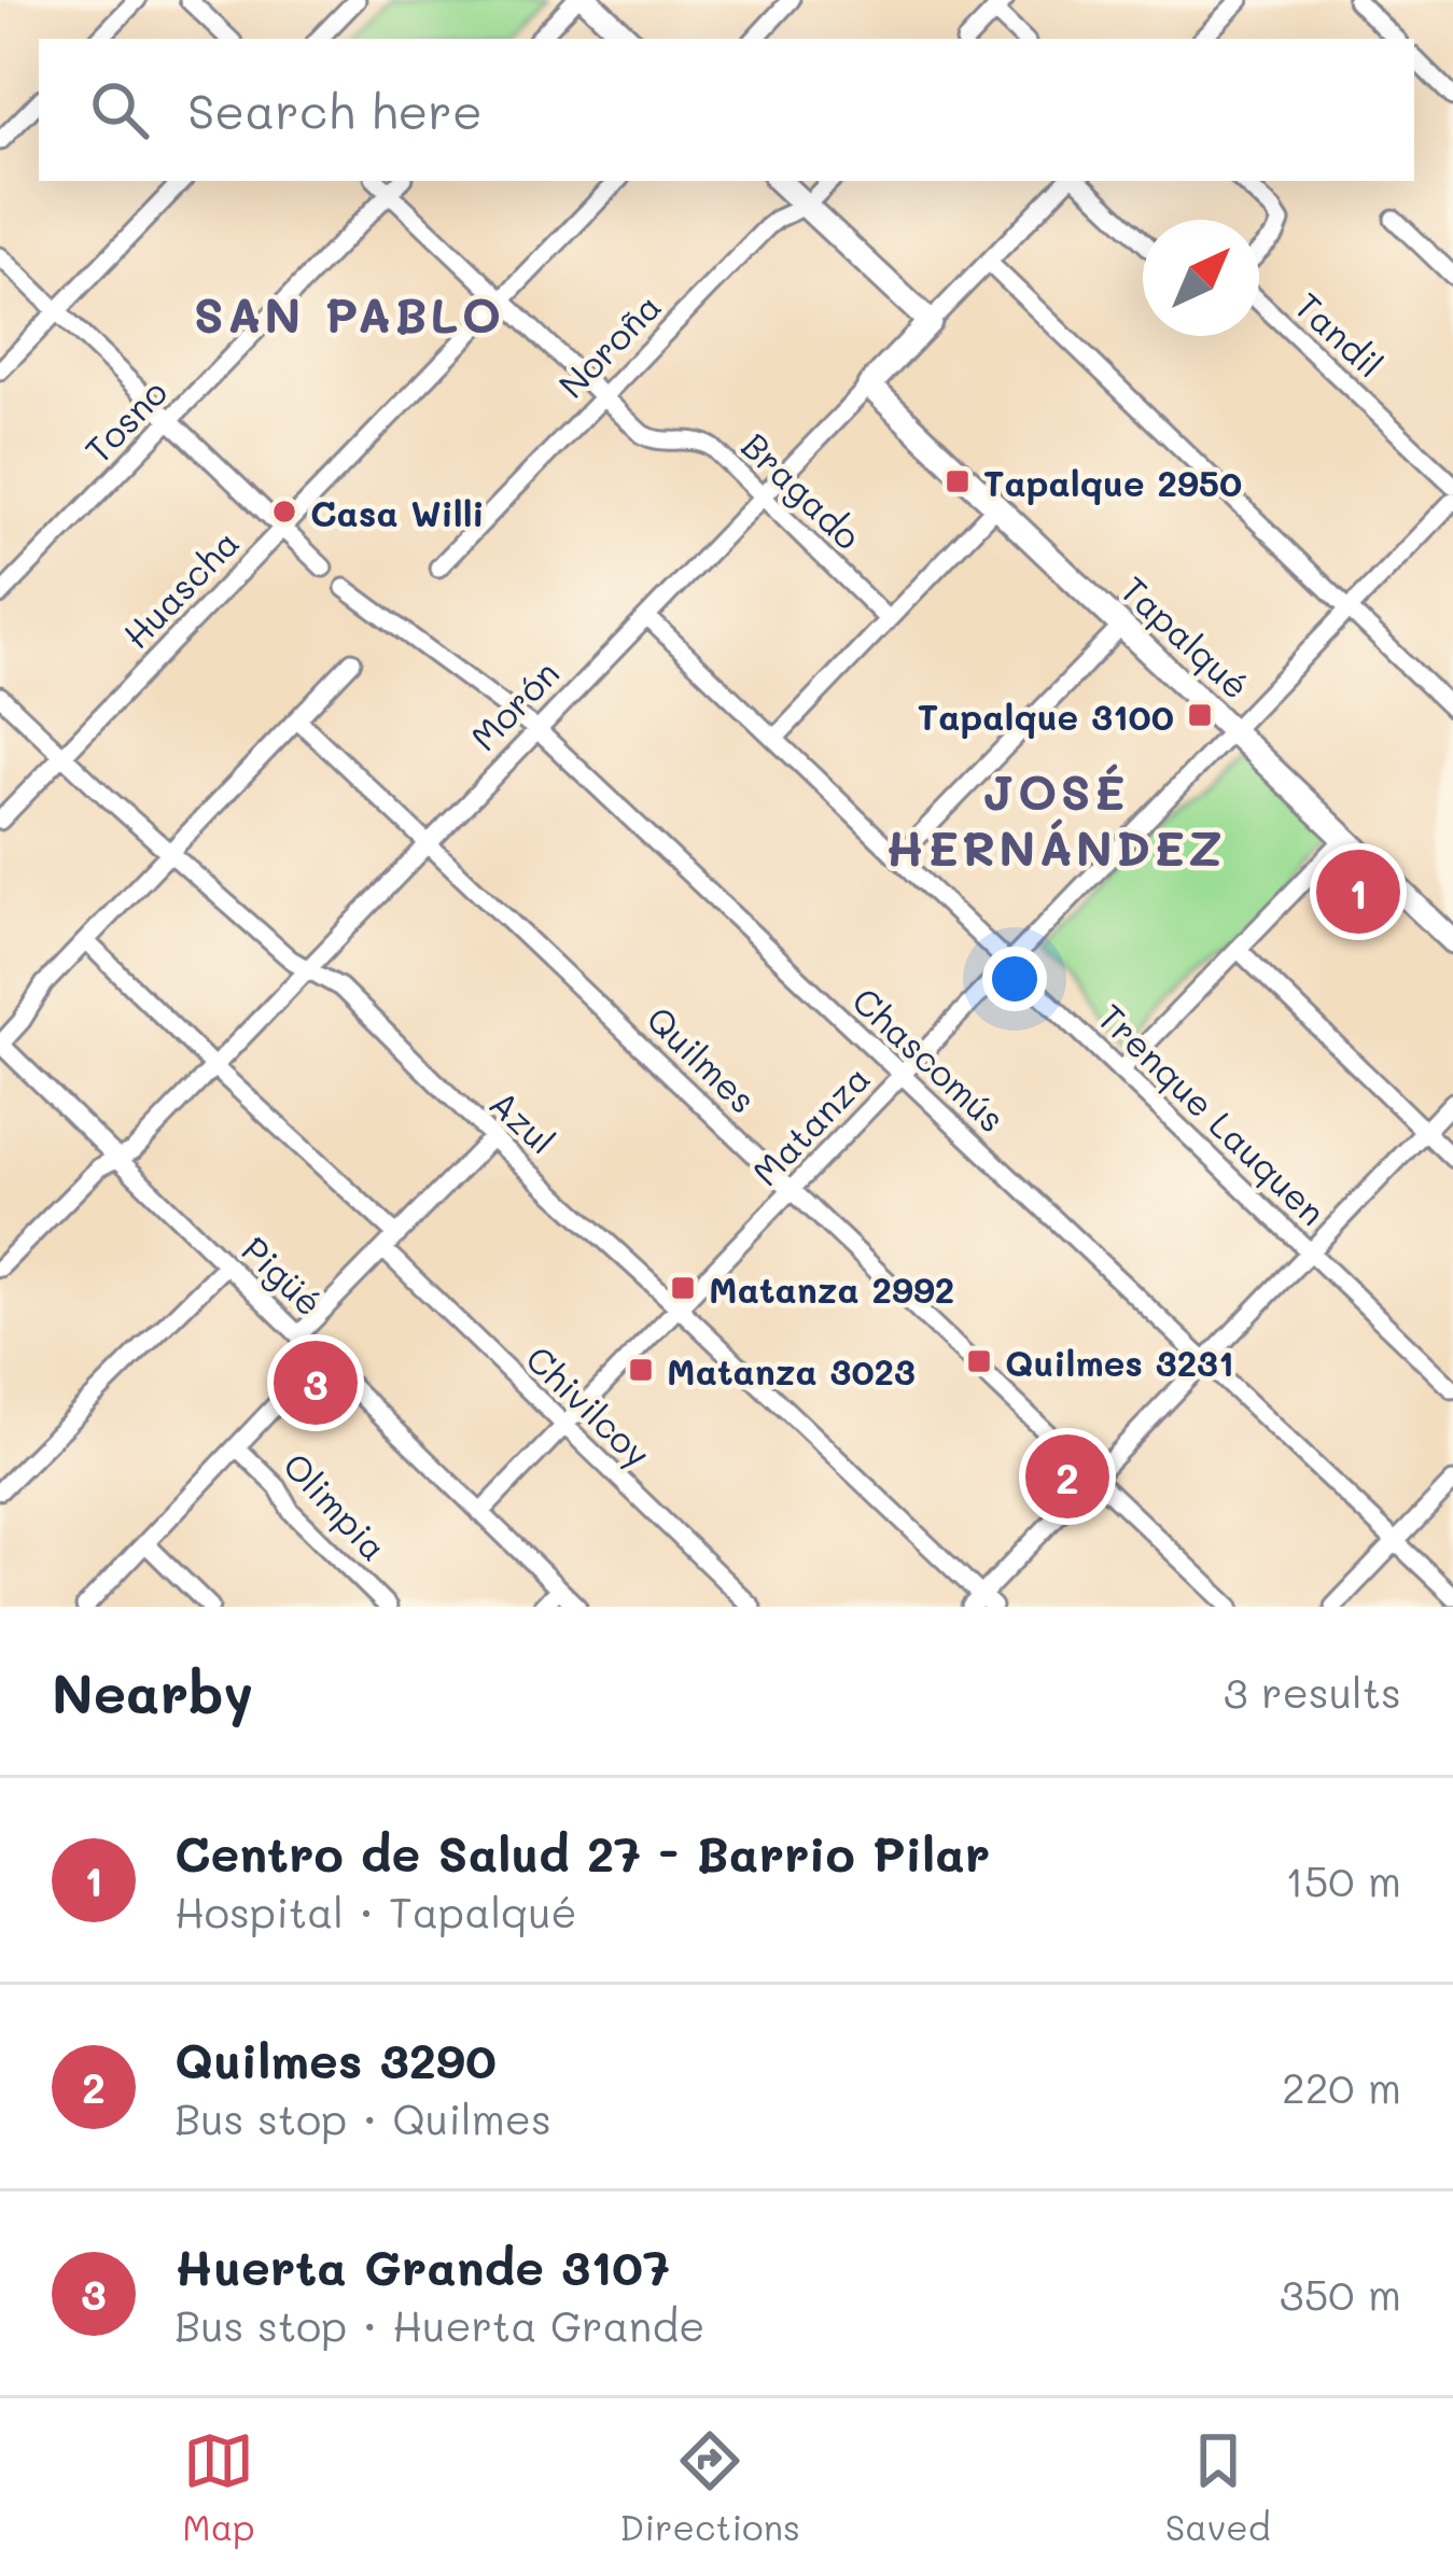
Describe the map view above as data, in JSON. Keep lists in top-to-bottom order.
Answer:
{
  "streets": {
    "main road": ["Tapalqué", "Morón"],
    "street": [
      "Tandil",
      "Noroña",
      "Tosno",
      "Bragado",
      "Huascha",
      "Quilmes",
      "Chascomús",
      "Trenque Lauquen",
      "Azul",
      "Matanza",
      "Pigüé",
      "Chivilcoy",
      "Olimpia"
    ]
  },
  "crossings": [
    ["Noroña", "Bragado"],
    ["Tosno", "Bragado"],
    ["Bragado", "Huascha"],
    ["Bragado", "Morón"],
    ["Huascha", "Azul"],
    ["Tapalqué", "Morón"],
    ["Tapalqué", "Matanza"],
    ["Morón", "Quilmes"],
    ["Morón", "Chascomús"],
    ["Morón", "Trenque Lauquen"],
    ["Morón", "Azul"],
    ["Morón", "Pigüé"],
    ["Quilmes", "Matanza"],
    ["Chascomús", "Matanza"],
    ["Trenque Lauquen", "Matanza"],
    ["Azul", "Matanza"],
    ["Matanza", "Pigüé"],
    ["Matanza", "Chivilcoy"]
  ],
  "districts": ["SAN PABLO", "JOSÉ HERNÁNDEZ"],
  "places": {
    "transit": [
      "Tapalque 2950",
      "Tapalque 3100",
      "Matanza 2992",
      "Quilmes 3231",
      "Matanza 3023"
    ],
    "other": ["Casa Willi"]
  },
  "north": "top right",
  "page": {
    "search": "Search here",
    "pins": ["1", "3", "2"],
    "heading": ["Nearby", "3 results"],
    "list": [
      {
        "mark": "1",
        "name": "Centro de Salud 27 - Barrio Pilar",
        "note": "Hospital · Tapalqué",
        "value": "150 m"
      },
      {
        "mark": "2",
        "name": "Quilmes 3290",
        "note": "Bus stop · Quilmes",
        "value": "220 m"
      },
      {
        "mark": "3",
        "name": "Huerta Grande 3107",
        "note": "Bus stop · Huerta Grande",
        "value": "350 m"
      }
    ],
    "nav": ["Map", "Directions", "Saved"]
  }
}
